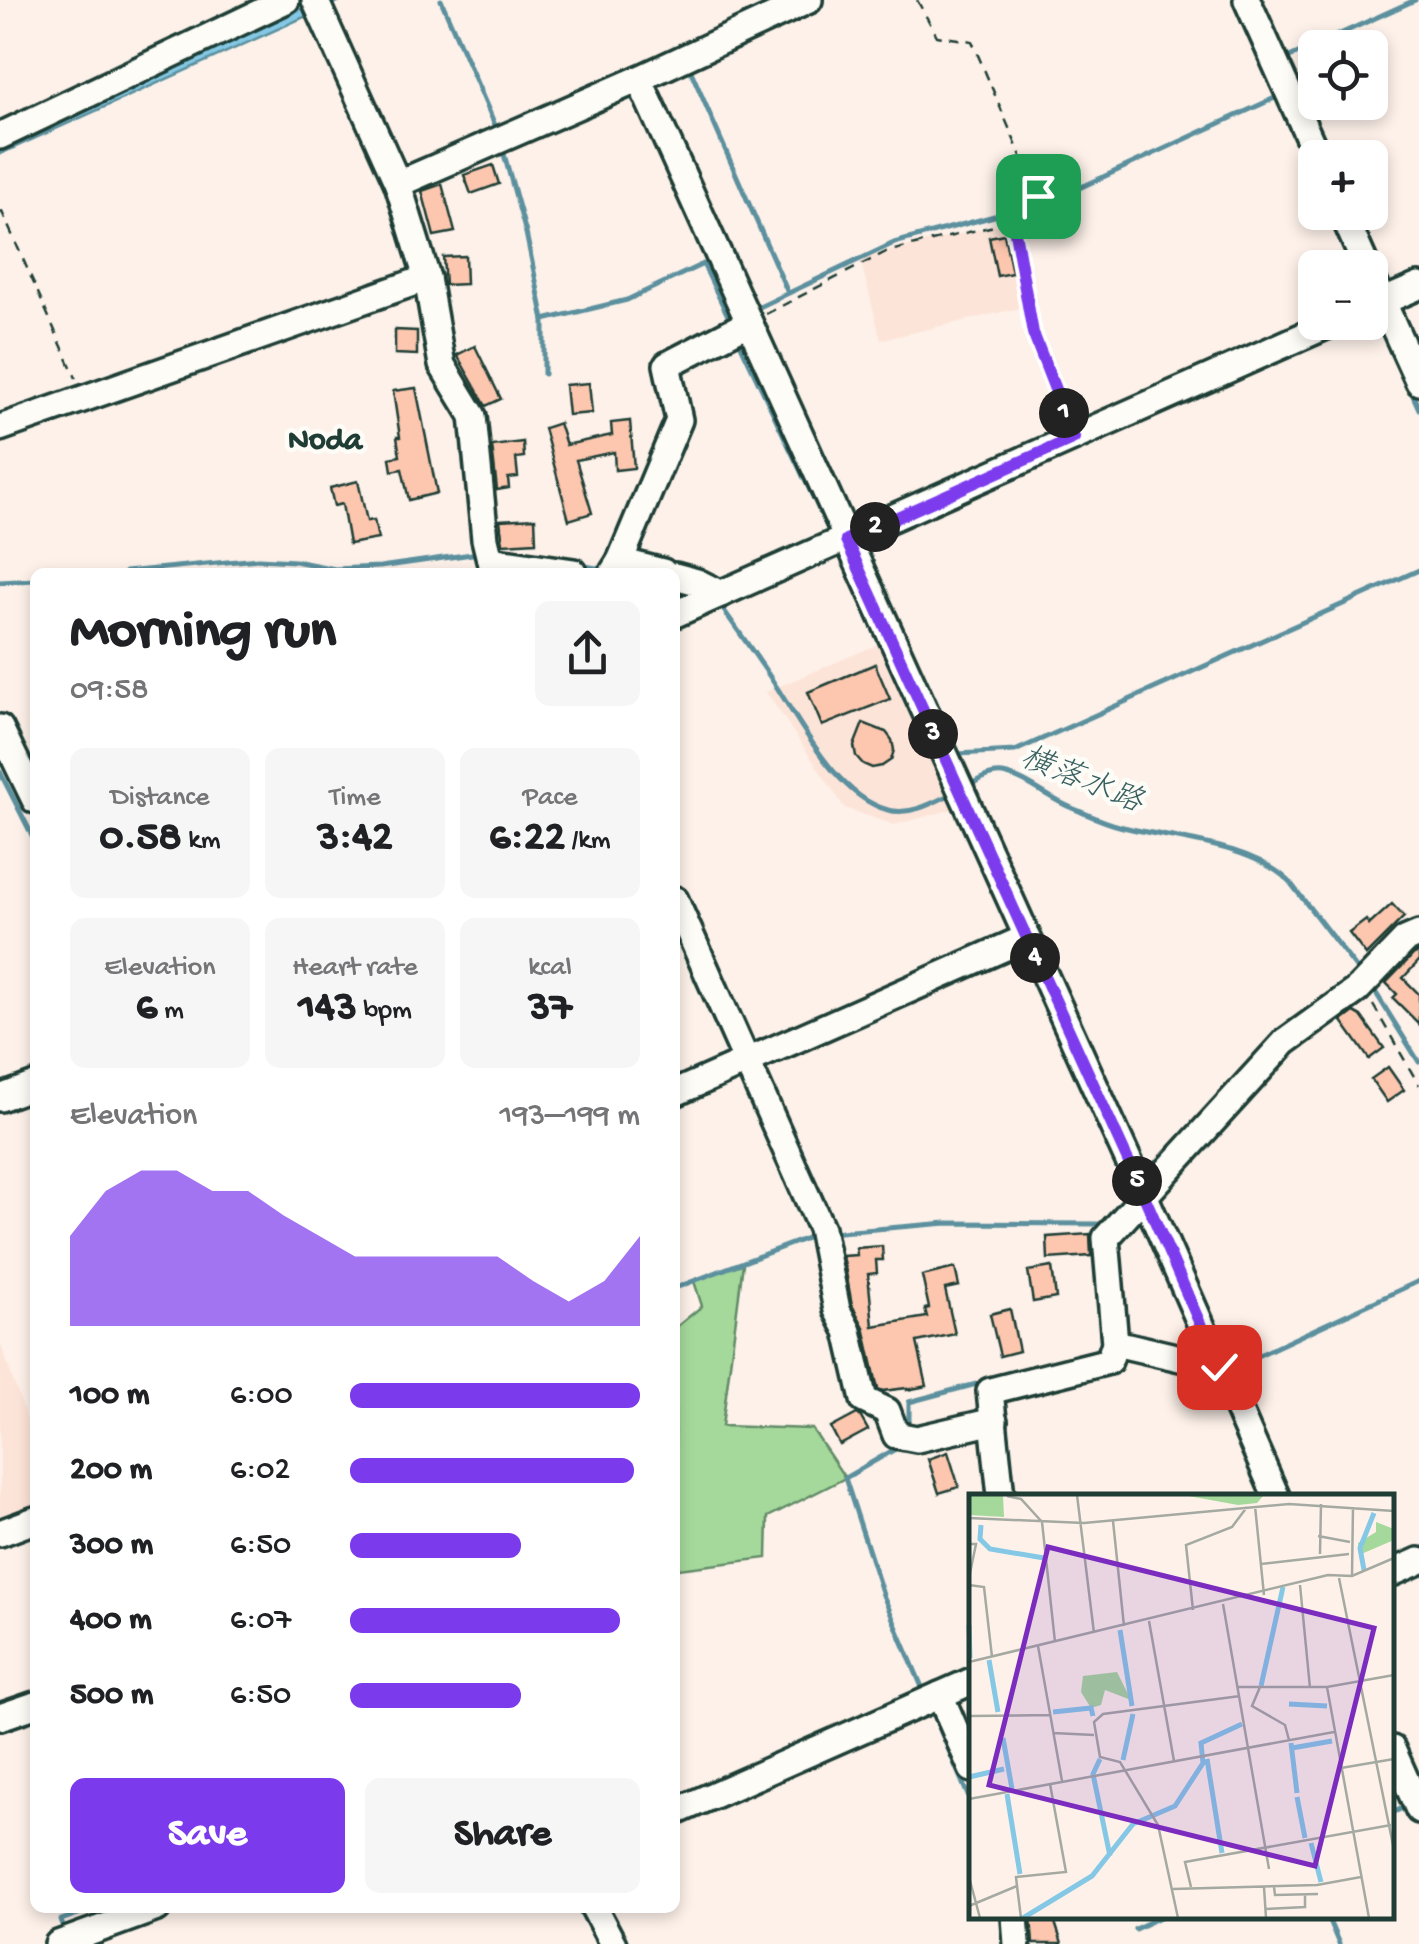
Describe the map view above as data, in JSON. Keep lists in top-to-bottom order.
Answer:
{
  "districts": ["Noda"],
  "water": ["横落水路"],
  "page": {
    "map_buttons": ["+", "−"],
    "pins": [
      "1",
      "2",
      "3",
      "4",
      "5"
    ],
    "heading": ["Morning run", "09:58"],
    "stats": [
      ["Distance", "0.58 km"],
      ["Time", "3:42"],
      ["Pace", "6:22 /km"],
      ["Elevation", "6 m"],
      ["Heart rate", "143 bpm"],
      ["kcal", "37"]
    ],
    "chart": ["Elevation", "193–199 m"],
    "list": [
      {
        "name": "100 m",
        "note": "6:00"
      },
      {
        "name": "200 m",
        "note": "6:02"
      },
      {
        "name": "300 m",
        "note": "6:50"
      },
      {
        "name": "400 m",
        "note": "6:07"
      },
      {
        "name": "500 m",
        "note": "6:50"
      }
    ],
    "buttons": ["Save", "Share"]
  }
}
